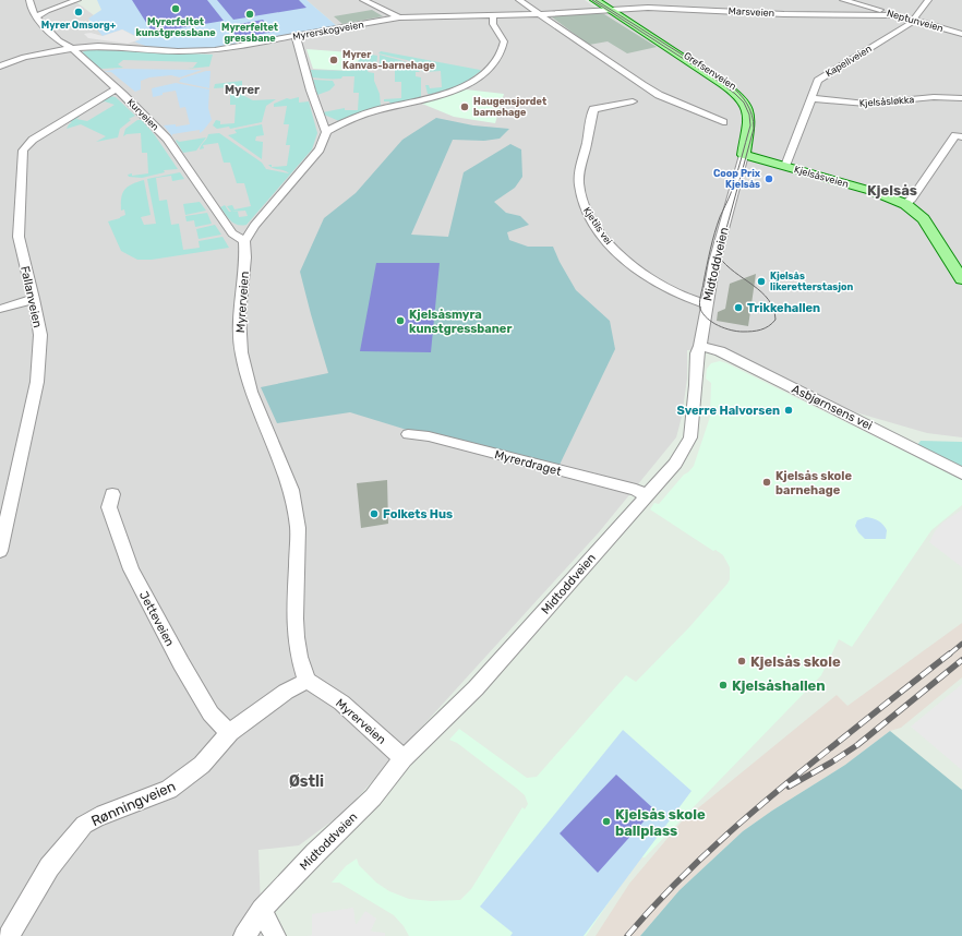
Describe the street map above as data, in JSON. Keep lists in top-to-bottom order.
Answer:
{
  "streets": {
    "main road": ["Grefsenveien", "Kjelsåsveien"],
    "street": [
      "Marsveien",
      "Neptunveien",
      "Myrerskogveien",
      "Kapellveien",
      "Kjelsåsløkka",
      "Kurveien",
      "Kjetils vei",
      "Midtoddveien",
      "Fallanveien",
      "Myrerveien",
      "Asbjørnsens vei",
      "Myrerdraget",
      "Jetteveien",
      "Rønningveien"
    ]
  },
  "crossings": [
    ["Marsveien", "Neptunveien"],
    ["Marsveien", "Myrerskogveien"],
    ["Marsveien", "Grefsenveien"],
    ["Neptunveien", "Kapellveien"],
    ["Myrerskogveien", "Grefsenveien"],
    ["Myrerskogveien", "Kurveien"],
    ["Kapellveien", "Kjelsåsløkka"],
    ["Kapellveien", "Kjelsåsveien"],
    ["Grefsenveien", "Kjelsåsveien"],
    ["Grefsenveien", "Midtoddveien"],
    ["Kurveien", "Fallanveien"],
    ["Kurveien", "Myrerveien"],
    ["Kjelsåsveien", "Midtoddveien"],
    ["Kjetils vei", "Midtoddveien"],
    ["Midtoddveien", "Myrerveien"],
    ["Midtoddveien", "Asbjørnsens vei"],
    ["Midtoddveien", "Myrerdraget"],
    ["Myrerveien", "Rønningveien"],
    ["Jetteveien", "Rønningveien"]
  ],
  "districts": ["Myrer", "Kjelsås", "Østli"],
  "places": [
    "Myrerfeltet kunstgressbane",
    "Myrer Omsorg+",
    "Myrerfeltet gressbane",
    "Myrer Kanvas-barnehage",
    "Haugensjordet barnehage",
    "Coop Prix Kjelsås",
    "Kjelsås likeretterstasjon",
    "Trikkehallen",
    "Kjelsåsmyra kunstgressbaner",
    "Sverre Halvorsen",
    "Kjelsås skole barnehage",
    "Folkets Hus",
    "Kjelsås skole",
    "Kjelsåshallen",
    "Kjelsås skole ballplass"
  ]
}
